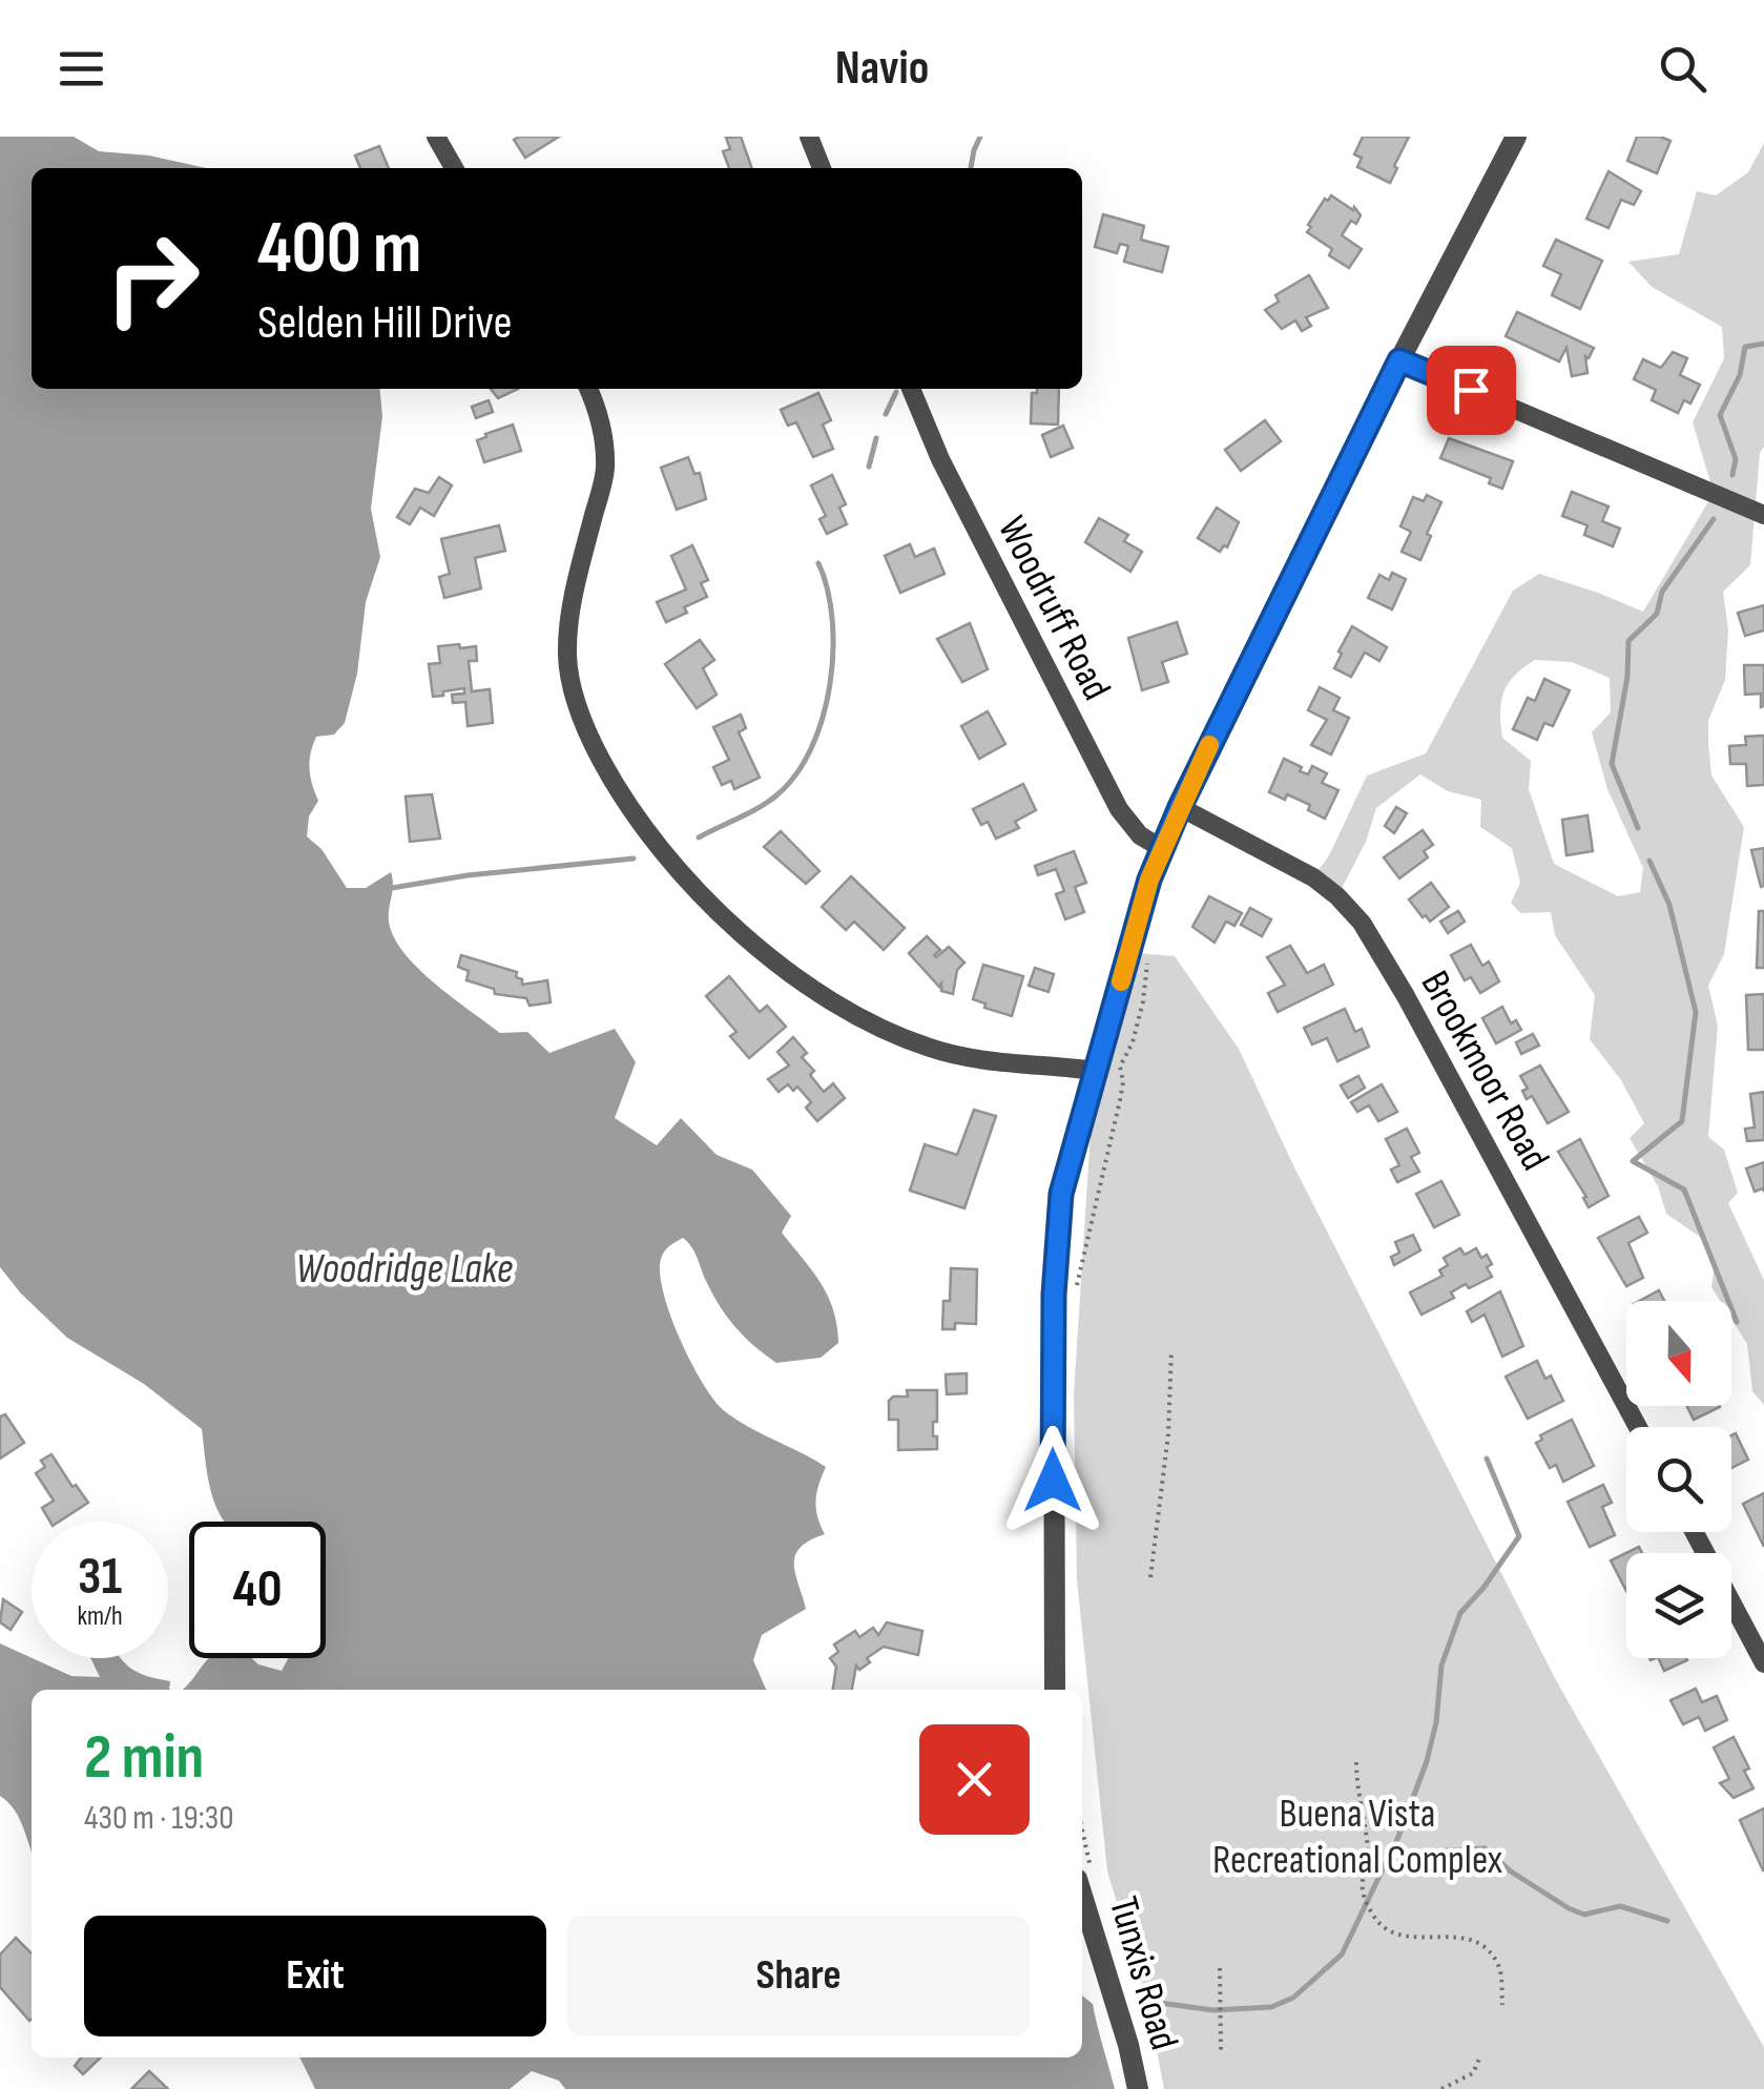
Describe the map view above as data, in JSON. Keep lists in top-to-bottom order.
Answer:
{
  "streets": {
    "street": ["Woodruff Road", "Brookmoor Road", "Tunxis Road"]
  },
  "water": ["Woodridge Lake"],
  "parks": ["Buena Vista Recreational Complex"],
  "north": "bottom",
  "page": {
    "header": "Navio",
    "turn": ["400 m", "Selden Hill Drive"],
    "speed": "31 km/h",
    "limit": "40",
    "heading": ["2 min", "430 m · 19:30"],
    "buttons": ["Exit", "Share"]
  }
}
